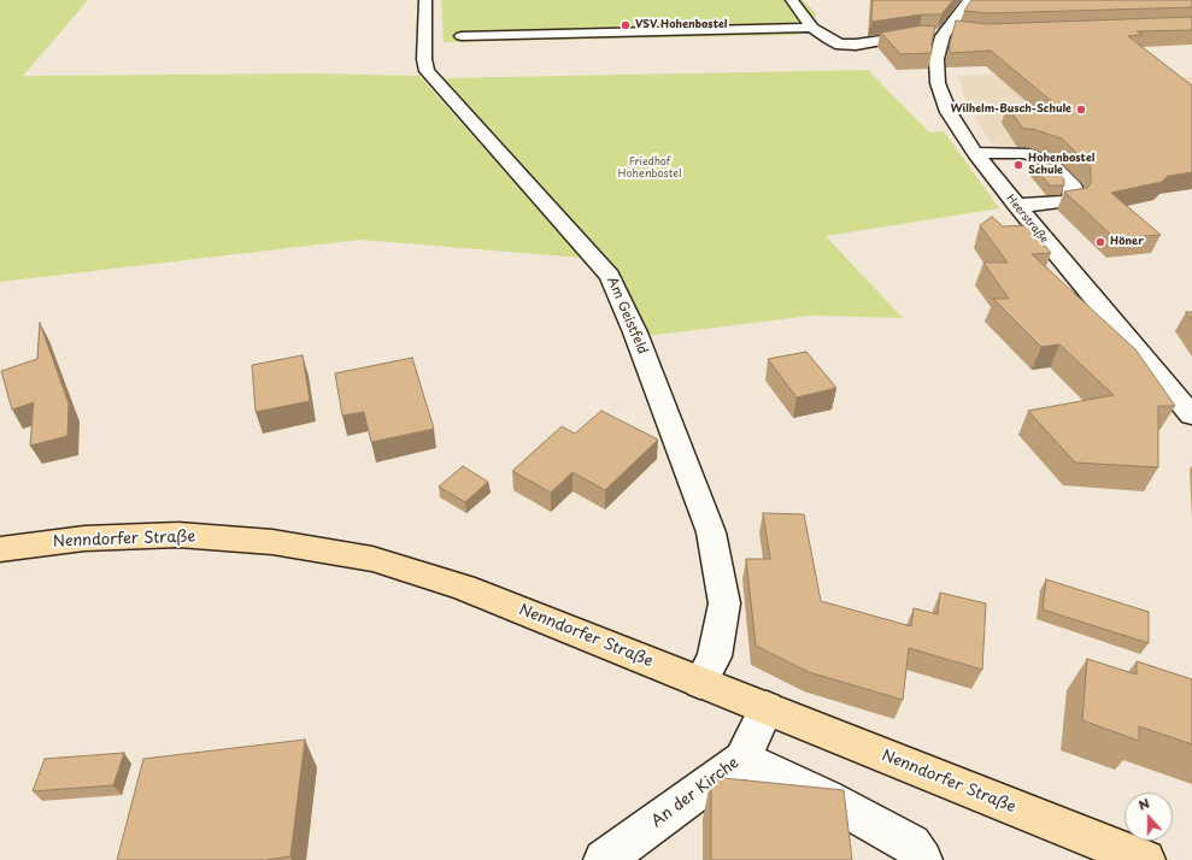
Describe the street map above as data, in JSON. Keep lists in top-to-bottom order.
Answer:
{
  "streets": {
    "main road": ["Nenndorfer Straße"],
    "street": ["Heerstraße", "Am Geistfeld", "An der Kirche"]
  },
  "crossings": [
    ["Am Geistfeld", "Nenndorfer Straße"],
    ["Nenndorfer Straße", "An der Kirche"]
  ],
  "parks": ["Friedhof Hohenbostel"],
  "places": [
    "VSV Hohenbostel",
    "Wilhelm-Busch-Schule",
    "Hohenbostel Schule",
    "Höner"
  ],
  "north": "top"
}
